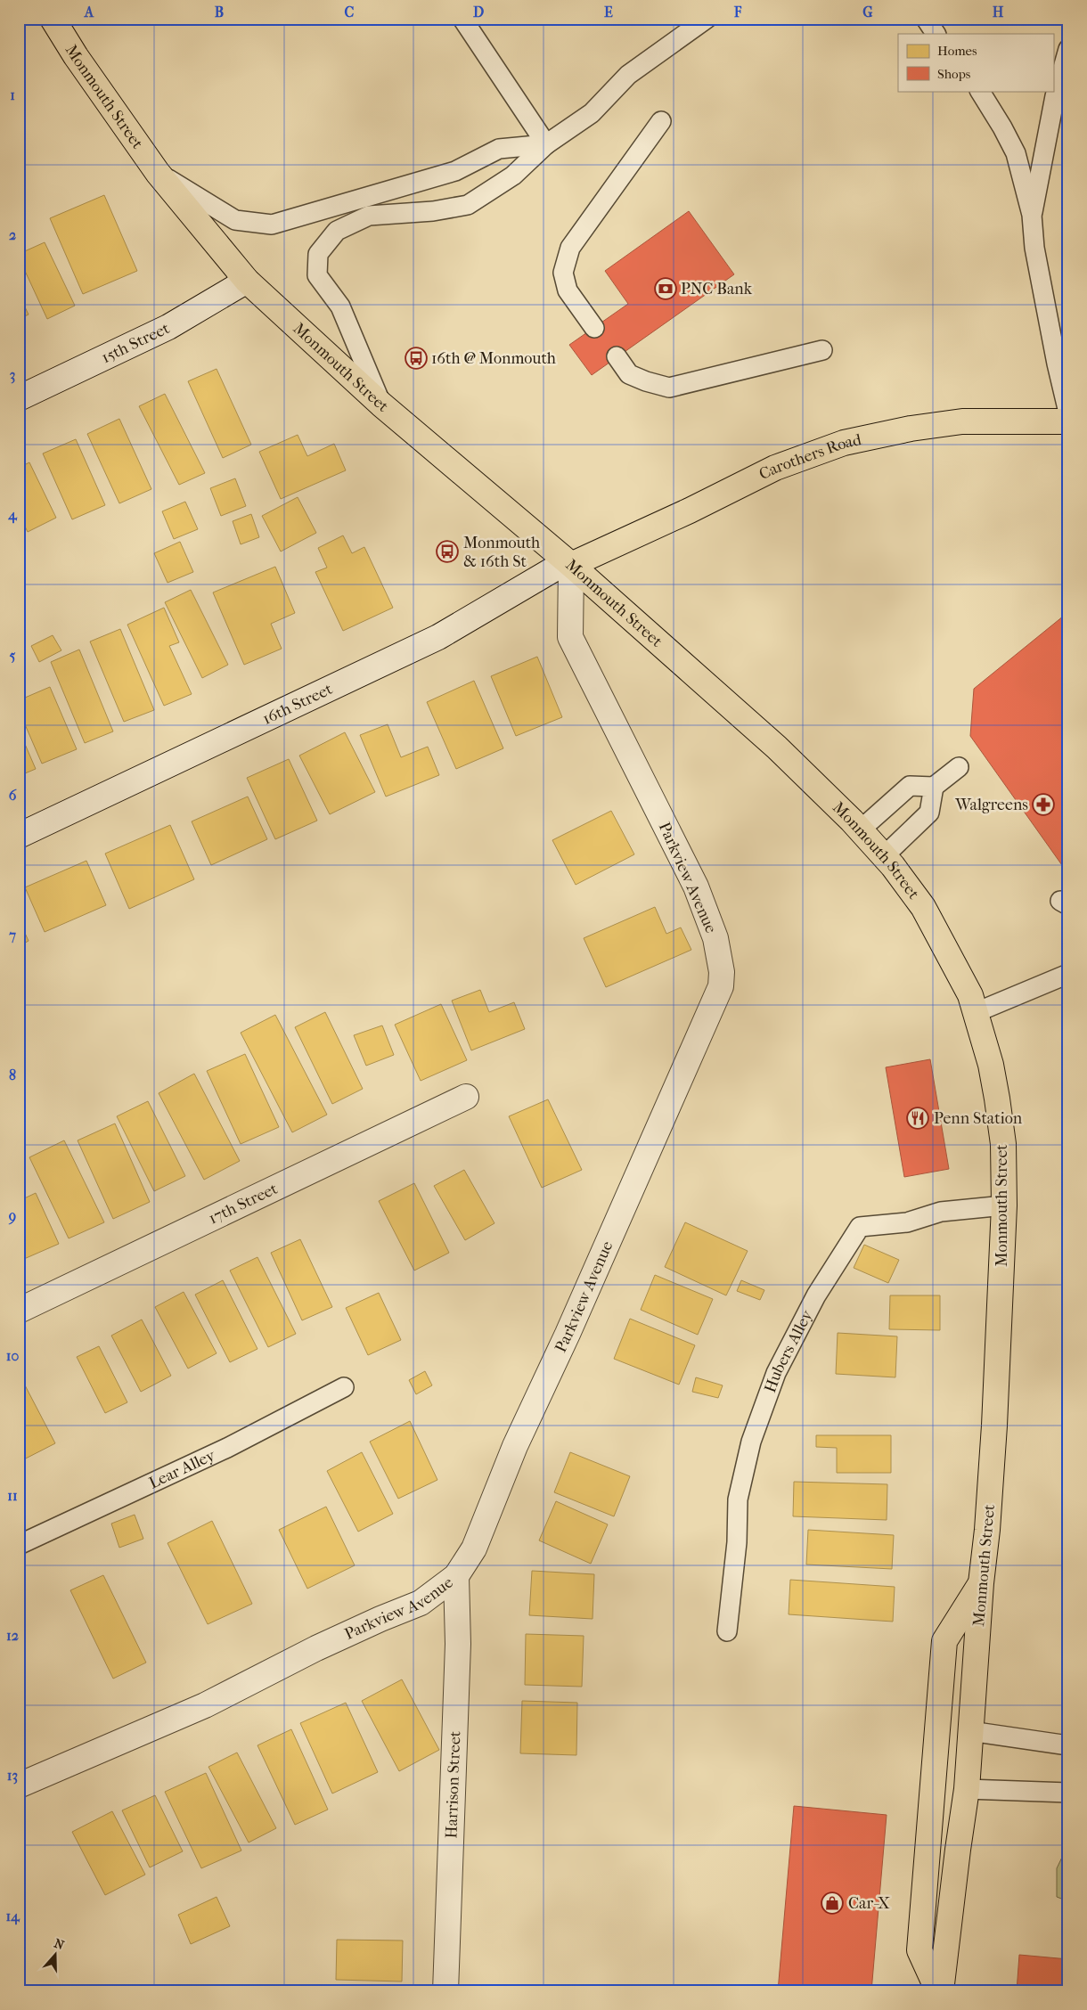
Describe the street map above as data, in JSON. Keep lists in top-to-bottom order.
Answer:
{
  "streets": {
    "main road": ["Monmouth Street", "Carothers Road"],
    "street": [
      "15th Street",
      "16th Street",
      "Parkview Avenue",
      "17th Street",
      "Harrison Street"
    ],
    "lane": ["Hubers Alley", "Lear Alley"]
  },
  "crossings": [
    ["Monmouth Street", "15th Street"],
    ["Monmouth Street", "Carothers Road"],
    ["Monmouth Street", "16th Street"],
    ["Monmouth Street", "Parkview Avenue"],
    ["Monmouth Street", "Hubers Alley"],
    ["Carothers Road", "16th Street"],
    ["Carothers Road", "Parkview Avenue"],
    ["16th Street", "Parkview Avenue"],
    ["Parkview Avenue", "Harrison Street"]
  ],
  "places": {
    "bank": ["PNC Bank"],
    "bus stop": ["16th @ Monmouth", "Monmouth & 16th St"],
    "pharmacy": ["Walgreens"],
    "restaurant": ["Penn Station"],
    "shop": ["Car-X"]
  },
  "legend": ["Homes", "Shops"],
  "north": "top",
  "grid": {
    "columns": [
      "A",
      "B",
      "C",
      "D",
      "E",
      "F",
      "G",
      "H"
    ],
    "rows": [
      "1",
      "2",
      "3",
      "4",
      "5",
      "6",
      "7",
      "8",
      "9",
      "10",
      "11",
      "12",
      "13",
      "14"
    ]
  }
}
